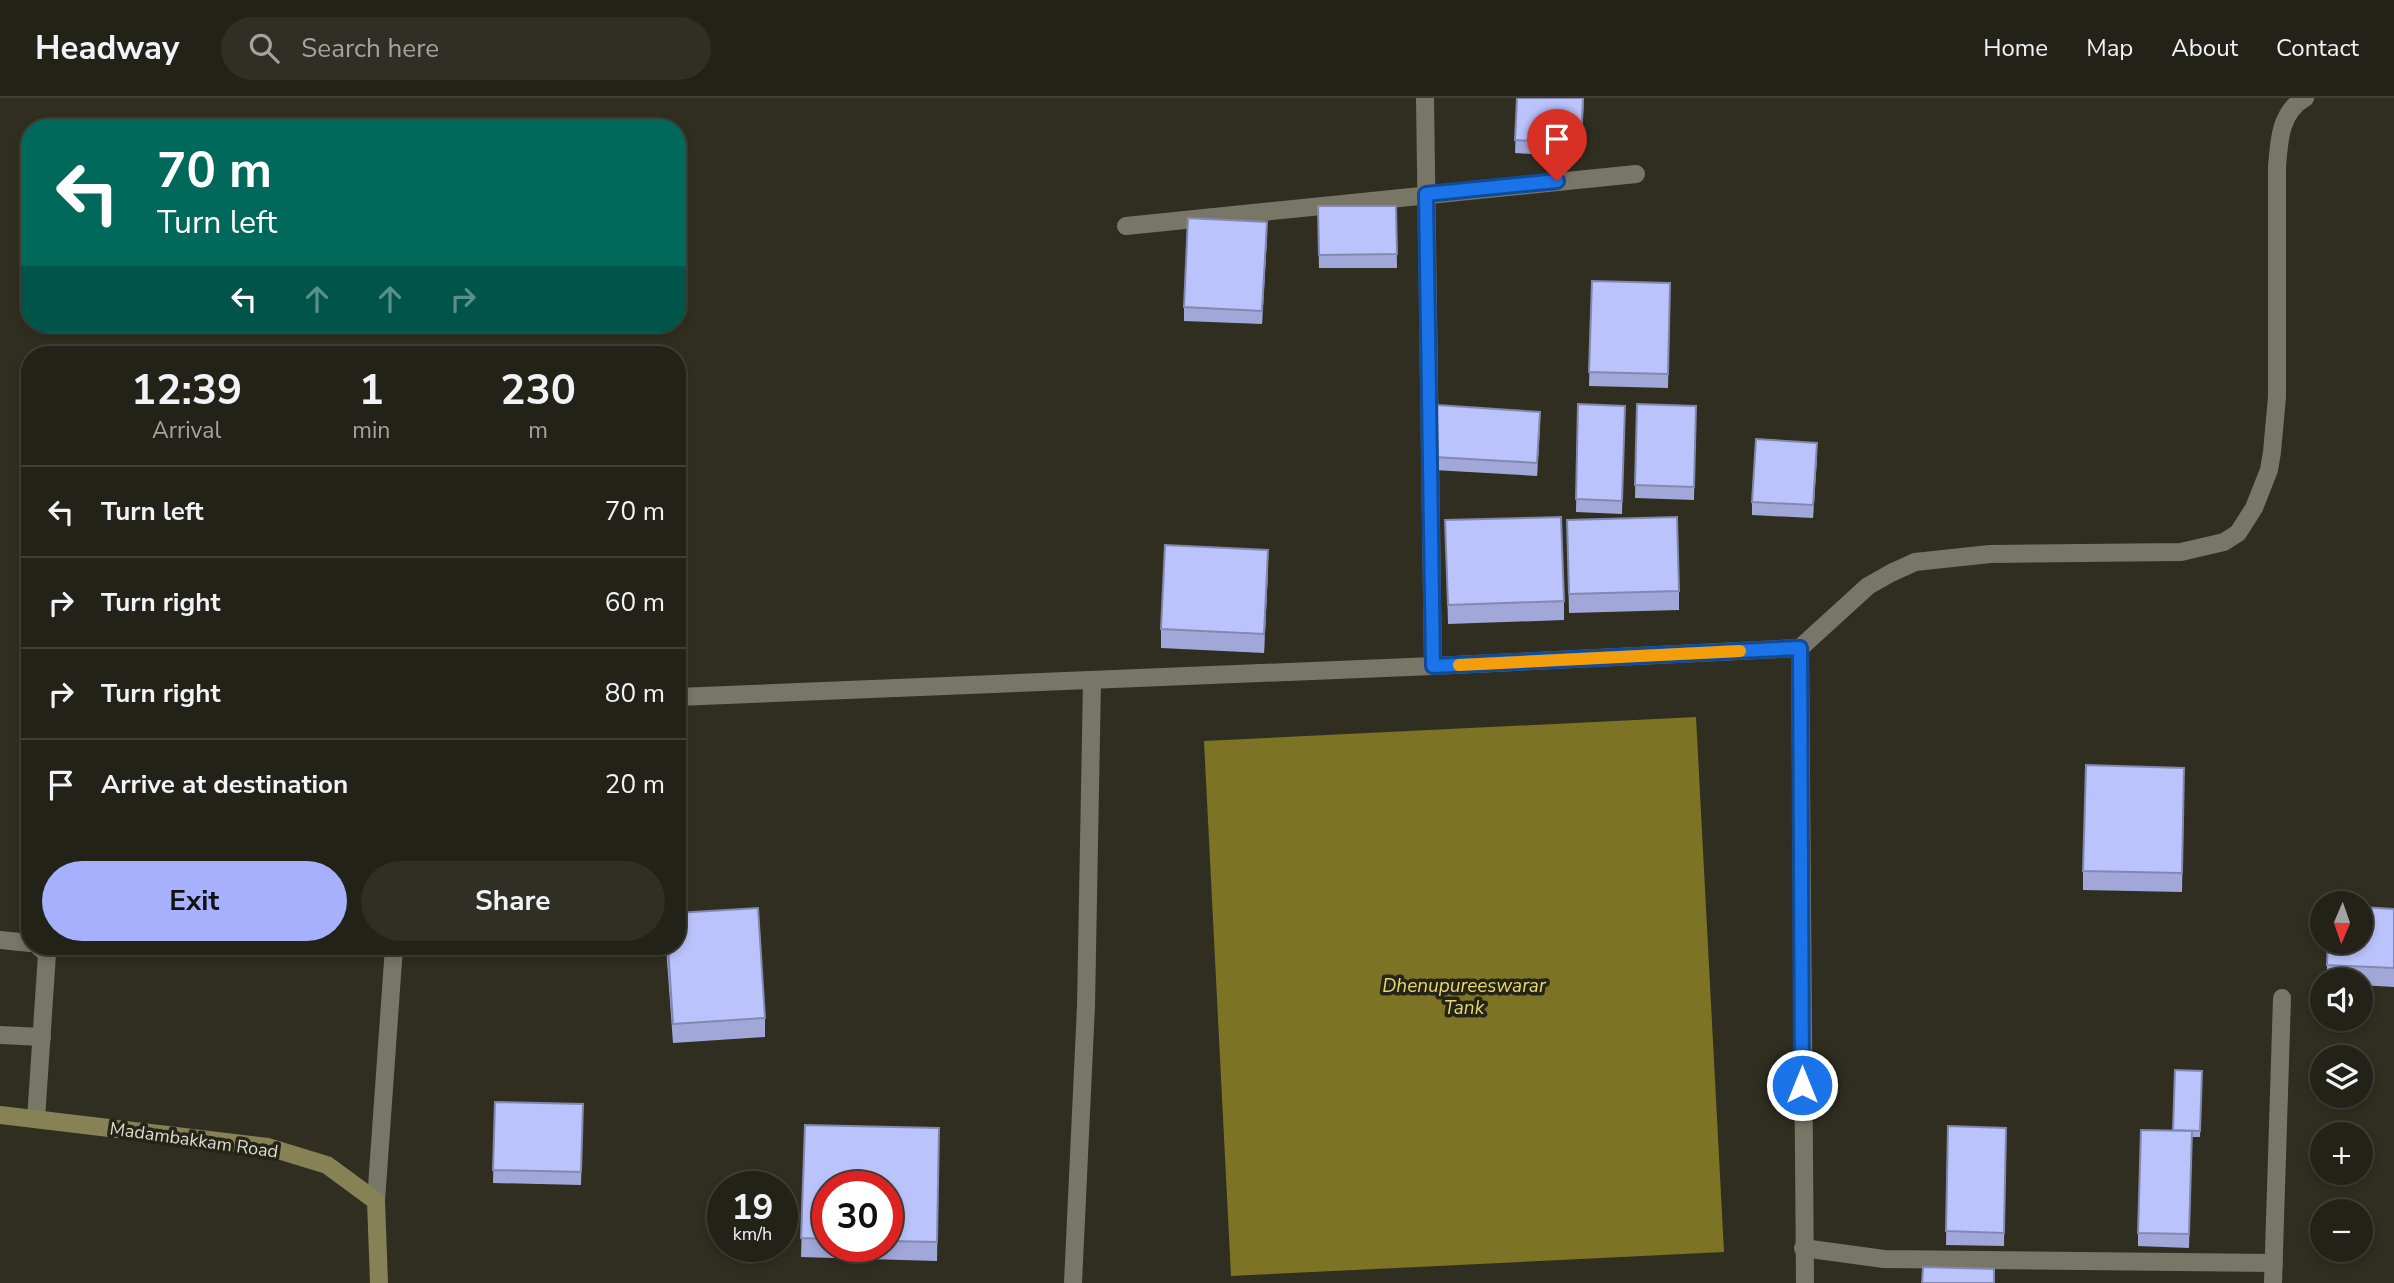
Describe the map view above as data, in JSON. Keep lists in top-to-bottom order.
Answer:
{
  "streets": {
    "street": ["Madambakkam Road"]
  },
  "water": ["Dhenupureeswarar Tank"],
  "north": "bottom",
  "page": {
    "header": "Headway",
    "search": "Search here",
    "nav": [
      "Home",
      "Map",
      "About",
      "Contact"
    ],
    "turn": ["70 m", "Turn left"],
    "eta": [
      "12:39",
      "Arrival",
      "1",
      "min",
      "230",
      "m"
    ],
    "list": [
      {
        "name": "Turn left",
        "value": "70 m"
      },
      {
        "name": "Turn right",
        "value": "60 m"
      },
      {
        "name": "Turn right",
        "value": "80 m"
      },
      {
        "name": "Arrive at destination",
        "value": "20 m"
      }
    ],
    "buttons": ["Exit", "Share"],
    "map_buttons": ["+", "−"],
    "speed": "19 km/h",
    "limit": "30"
  }
}
